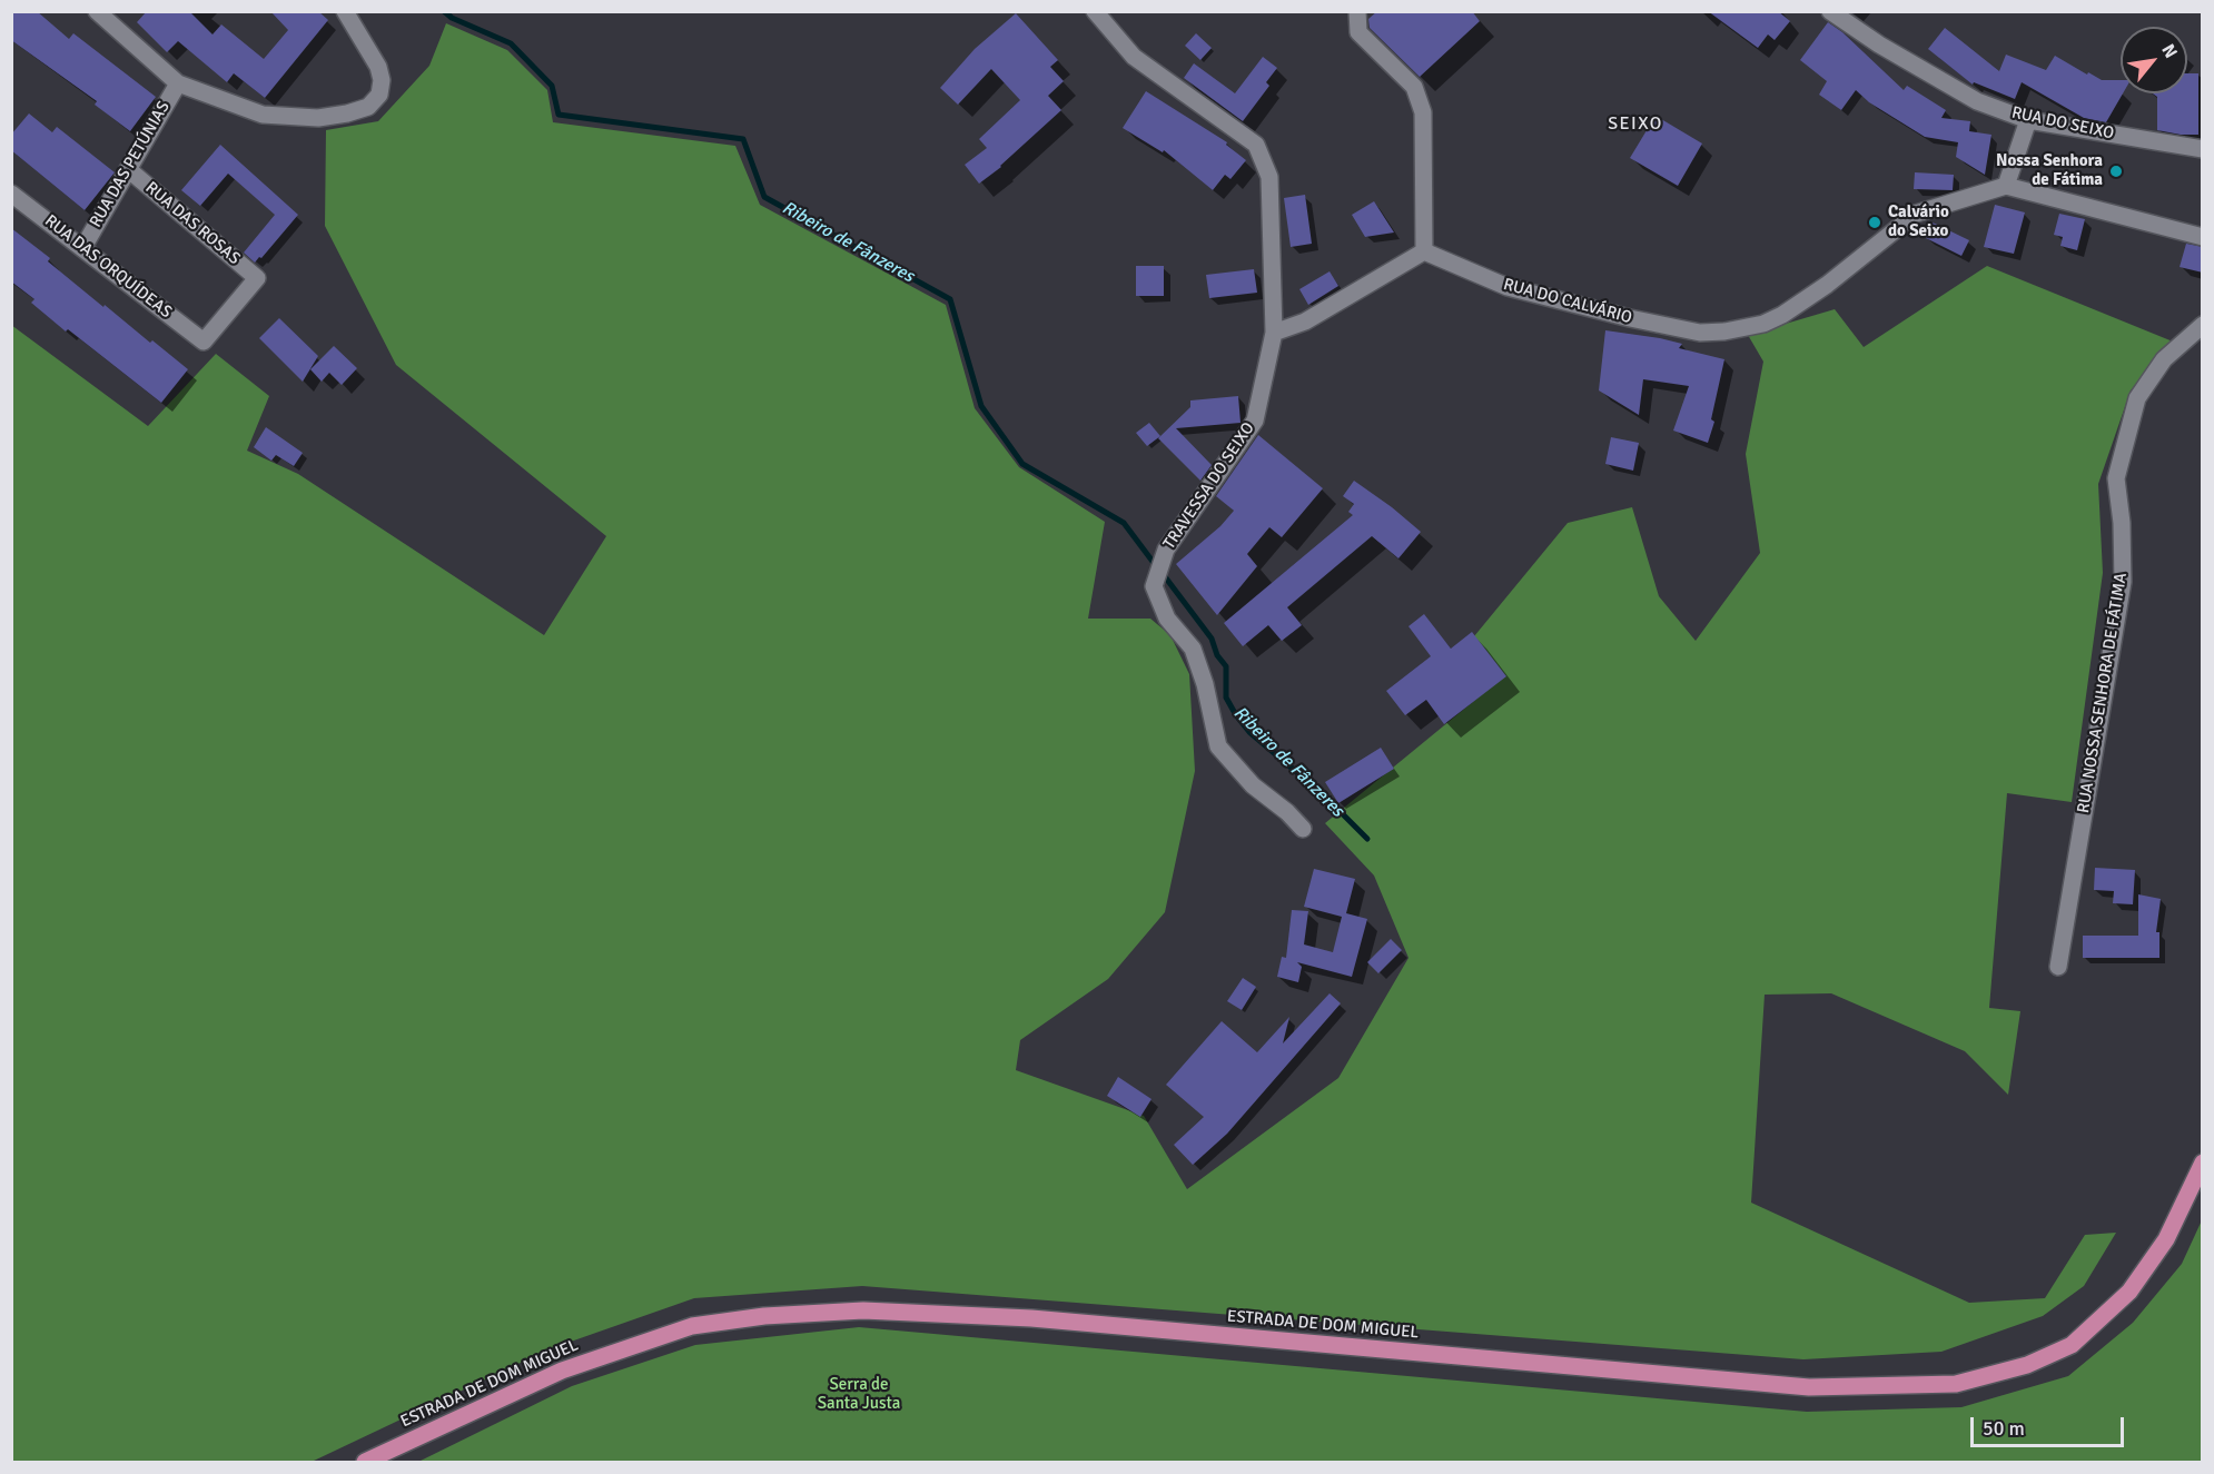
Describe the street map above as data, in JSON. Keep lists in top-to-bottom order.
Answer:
{
  "streets": {
    "main road": ["ESTRADA DE DOM MIGUEL"],
    "street": [
      "RUA DO SEIXO",
      "RUA DAS PETÚNIAS",
      "RUA DAS ROSAS",
      "RUA DAS ORQUÍDEAS",
      "RUA DO CALVÁRIO",
      "TRAVESSA DO SEIXO",
      "RUA NOSSA SENHORA DE FÁTIMA"
    ]
  },
  "crossings": [
    ["RUA DAS PETÚNIAS", "RUA DAS ROSAS"],
    ["RUA DAS PETÚNIAS", "RUA DAS ORQUÍDEAS"],
    ["RUA DAS ROSAS", "RUA DAS ORQUÍDEAS"]
  ],
  "districts": ["SEIXO"],
  "water": ["Ribeiro de Fânzeres"],
  "parks": ["Serra de Santa Justa"],
  "places": ["Nossa Senhora de Fátima", "Calvário do Seixo"],
  "scale_bar": "50 m",
  "north": "top right"
}
